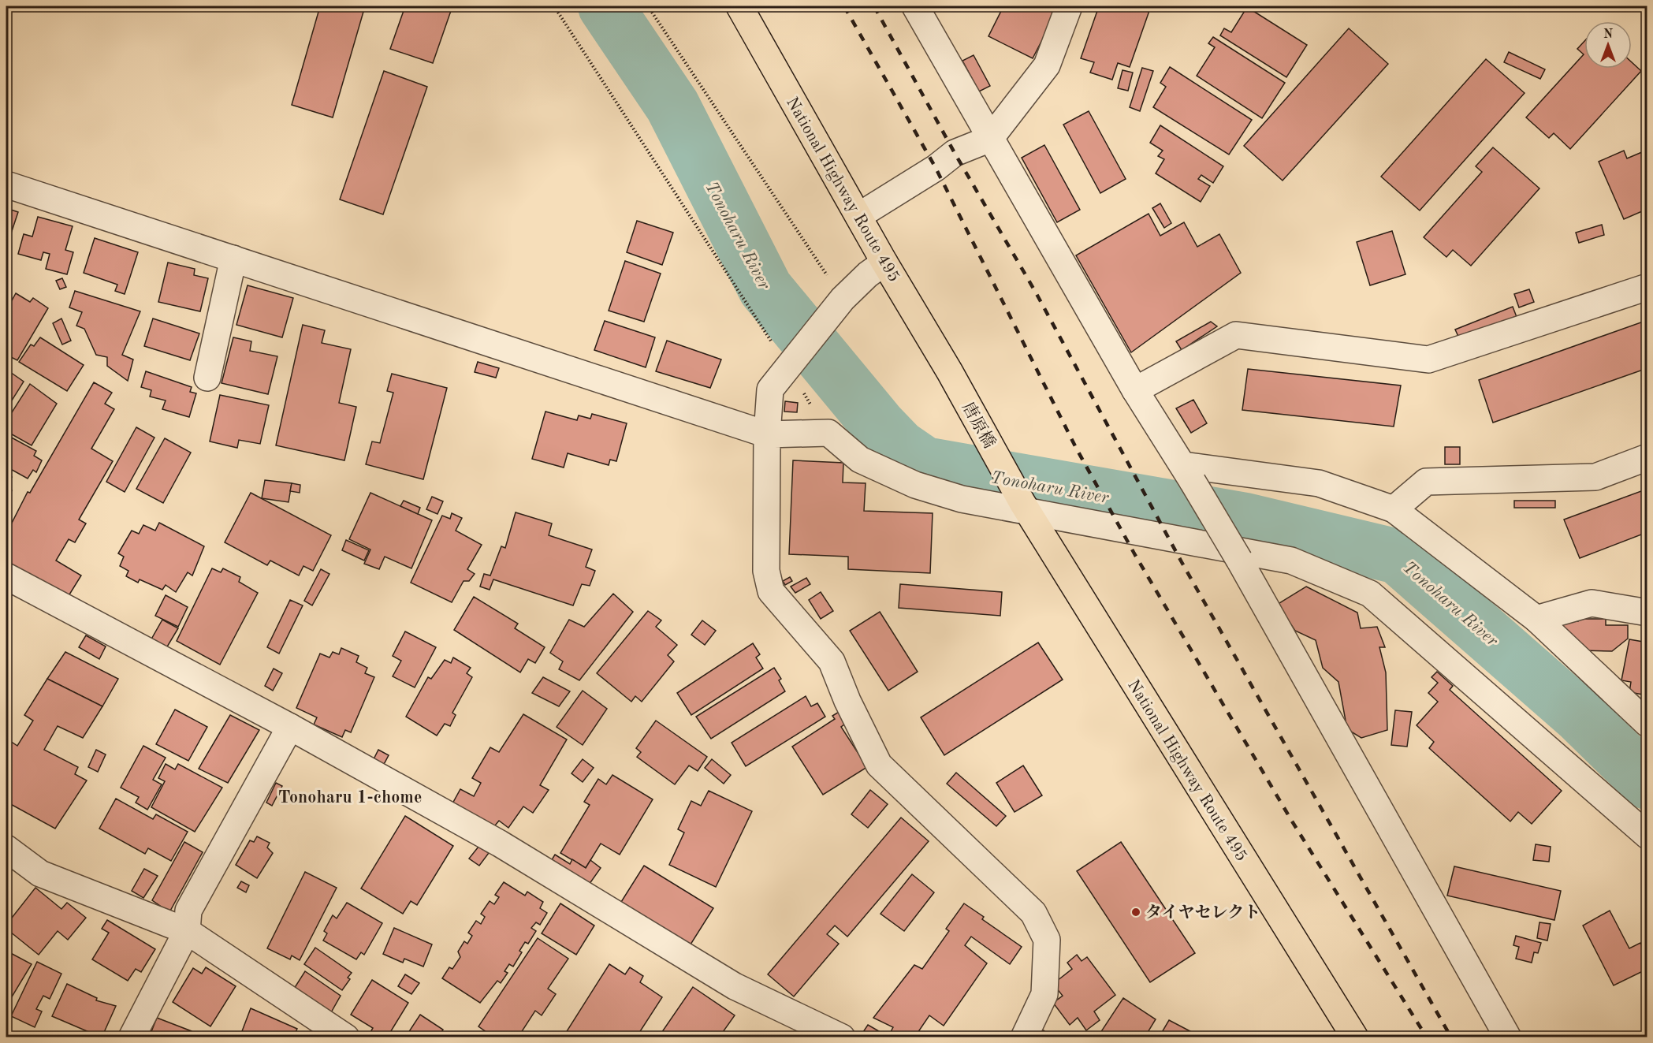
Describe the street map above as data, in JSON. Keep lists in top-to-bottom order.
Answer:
{
  "streets": {
    "highway": ["National Highway Route 495", "唐原橋"]
  },
  "crossings": [
    ["National Highway Route 495", "唐原橋"]
  ],
  "districts": ["Tonoharu 1-chome"],
  "water": ["Tonoharu River"],
  "places": ["タイヤセレクト"],
  "north": "top"
}
